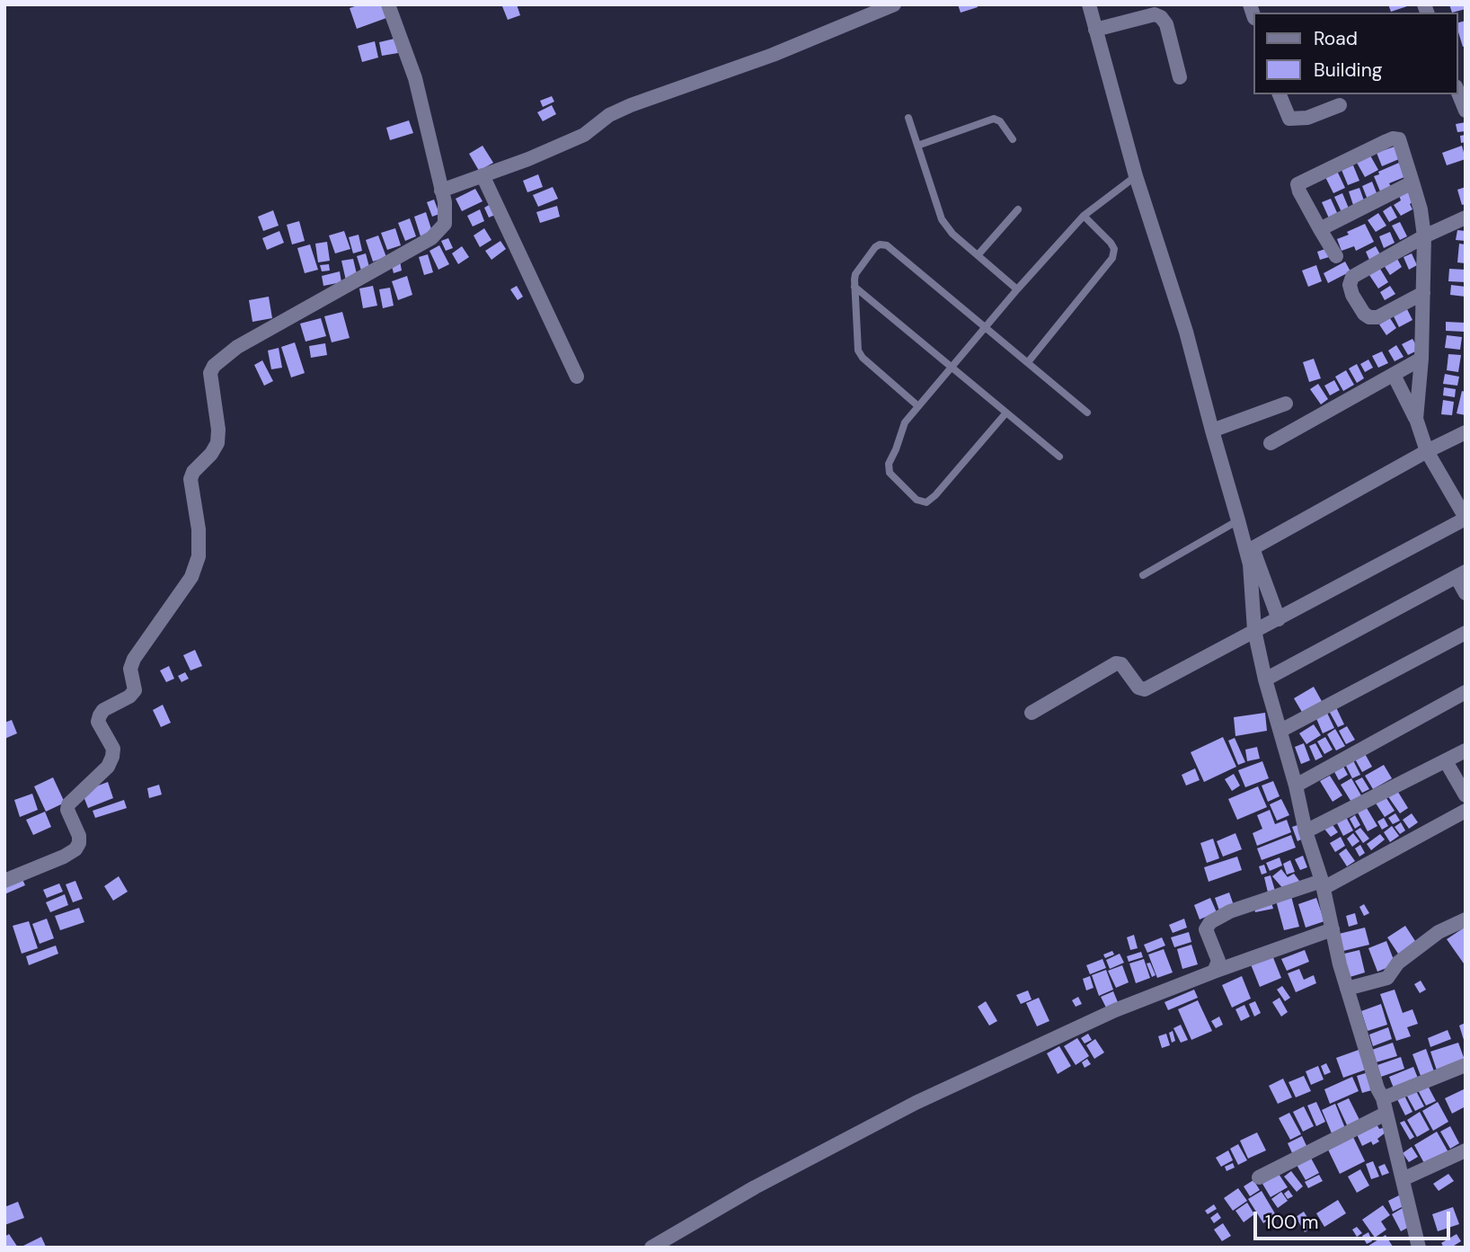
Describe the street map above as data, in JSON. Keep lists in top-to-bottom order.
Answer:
{
  "legend": ["Road", "Building"],
  "scale_bar": "100 m"
}
